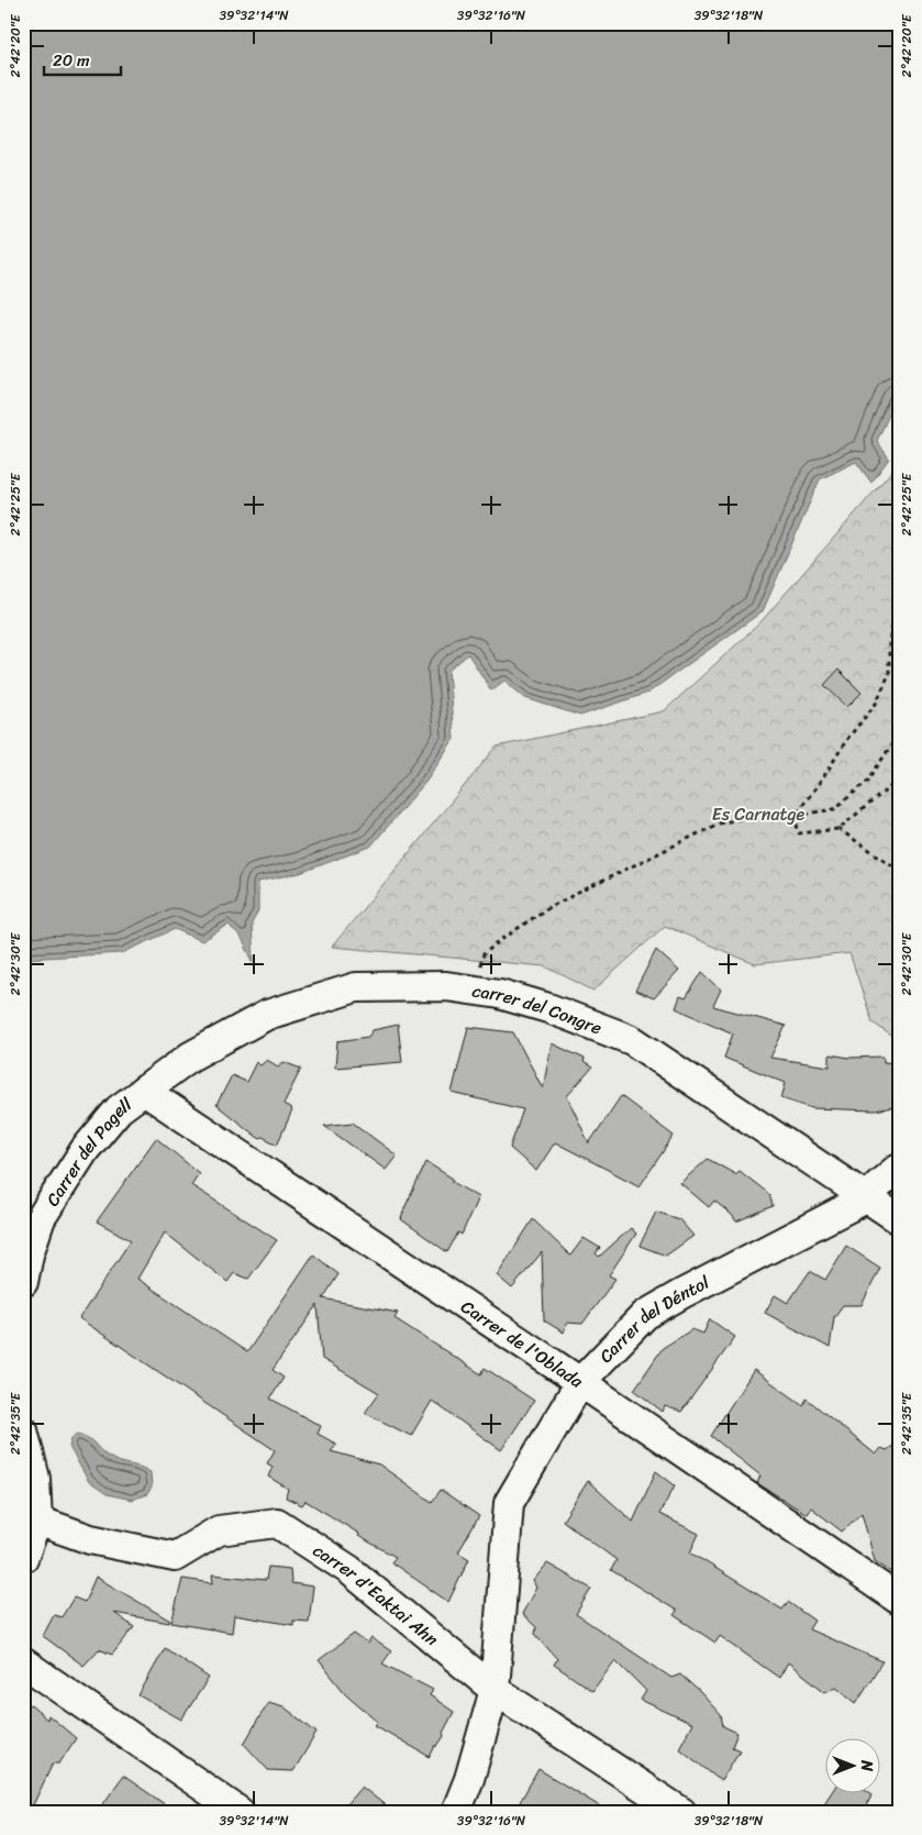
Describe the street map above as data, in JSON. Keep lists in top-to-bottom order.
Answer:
{
  "streets": {
    "street": [
      "carrer del Congre",
      "Carrer del Pagell",
      "Carrer del Déntol",
      "Carrer de l'Oblada",
      "carrer d'Eaktai Ahn"
    ]
  },
  "crossings": [
    ["carrer del Congre", "Carrer del Pagell"],
    ["carrer del Congre", "Carrer del Déntol"],
    ["carrer del Congre", "Carrer de l'Oblada"],
    ["Carrer del Pagell", "Carrer de l'Oblada"],
    ["Carrer del Déntol", "Carrer de l'Oblada"],
    ["Carrer del Déntol", "carrer d'Eaktai Ahn"]
  ],
  "parks": ["Es Carnatge"],
  "scale_bar": "20 m",
  "north": "right",
  "coordinates": [
    "39°32'14\"N",
    "39°32'16\"N",
    "39°32'18\"N",
    "2°42'20\"E",
    "2°42'25\"E",
    "2°42'30\"E",
    "2°42'35\"E"
  ]
}
